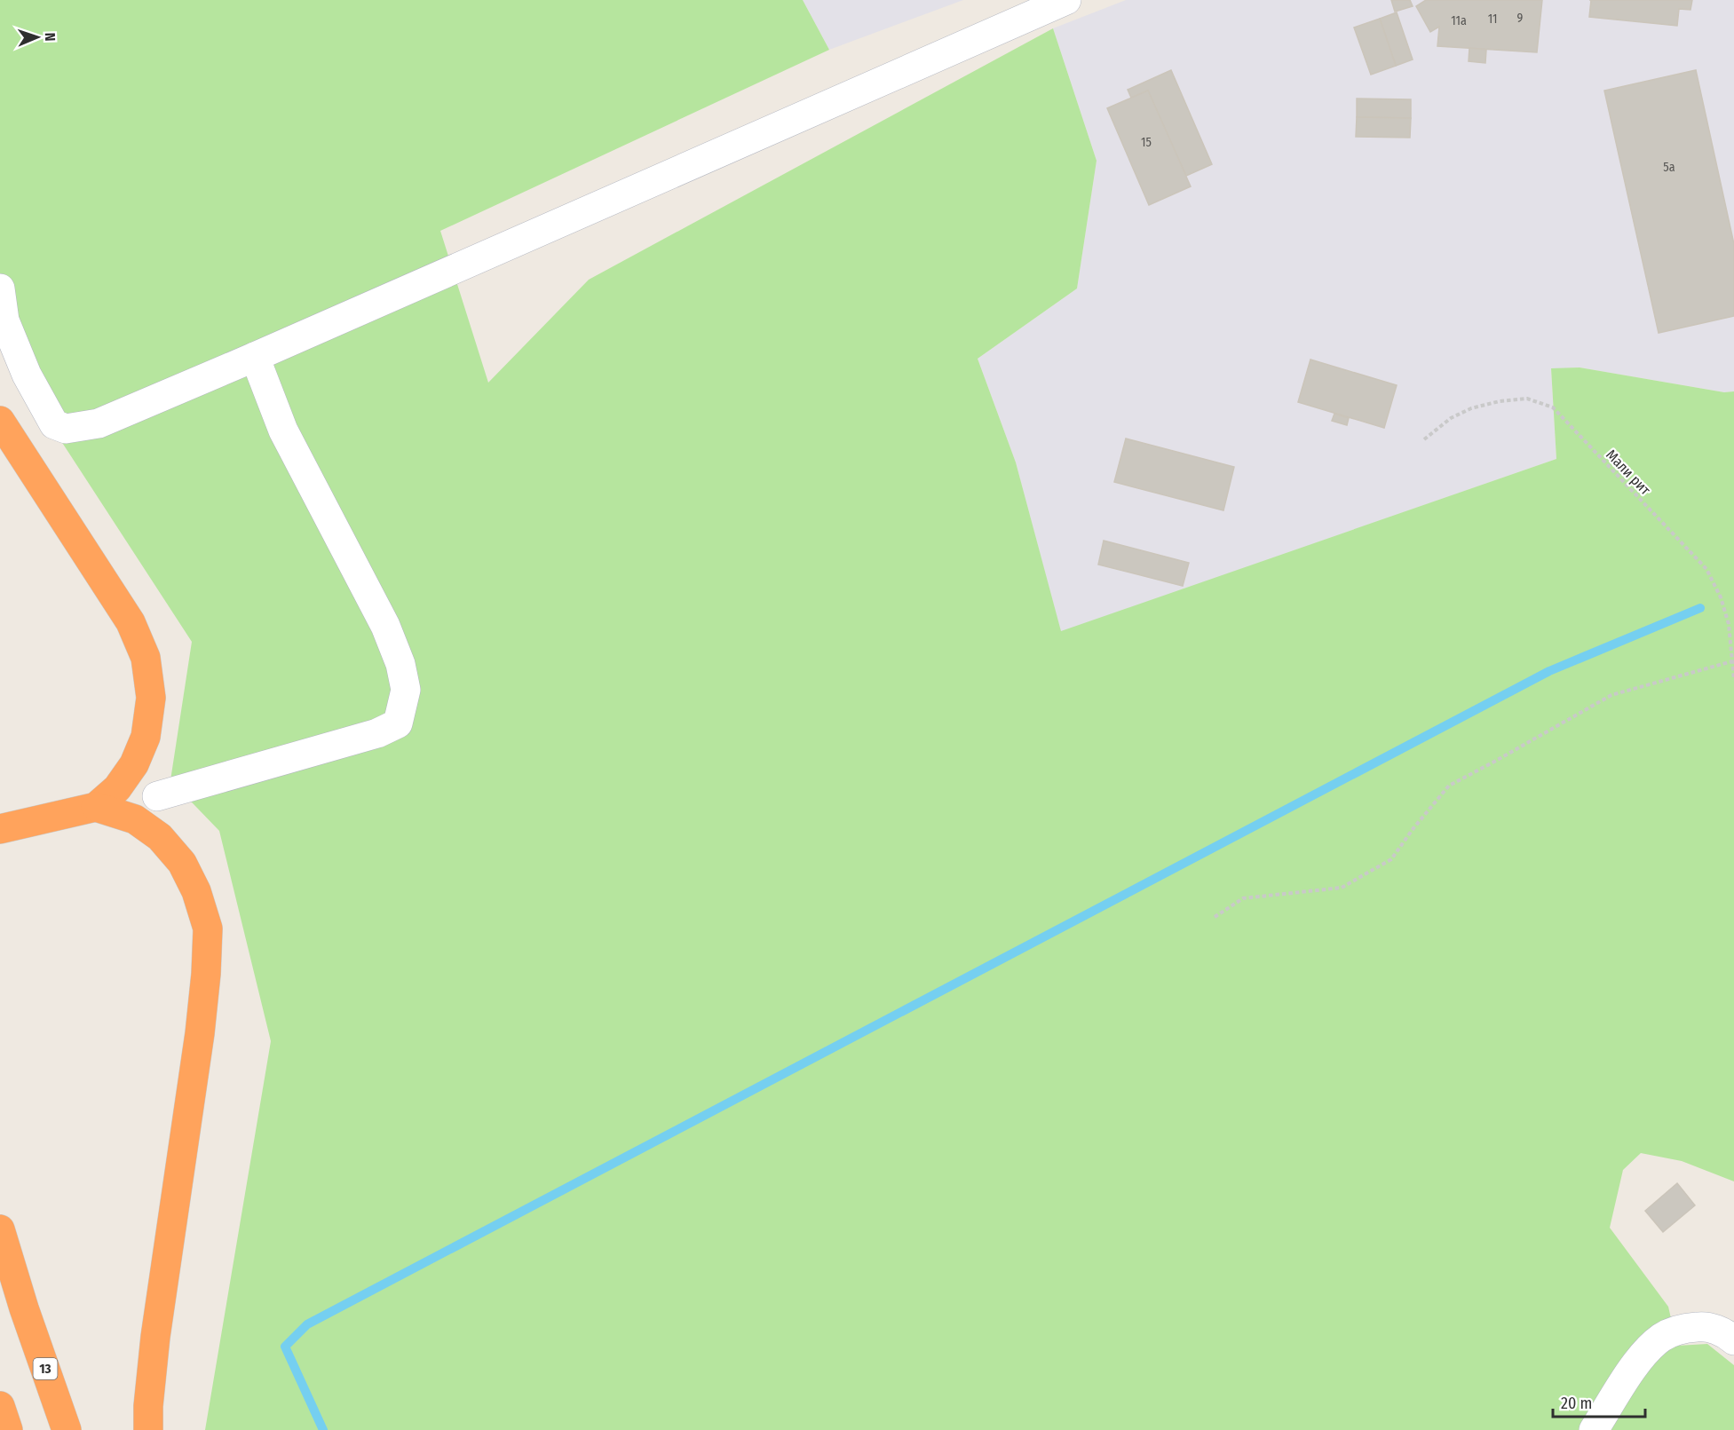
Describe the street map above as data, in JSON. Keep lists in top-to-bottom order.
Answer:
{
  "streets": {
    "highway": ["13"],
    "path": ["Мали рит"]
  },
  "house_numbers": [
    "9",
    "11",
    "11a",
    "15",
    "5a"
  ],
  "scale_bar": "20 m",
  "north": "right"
}
